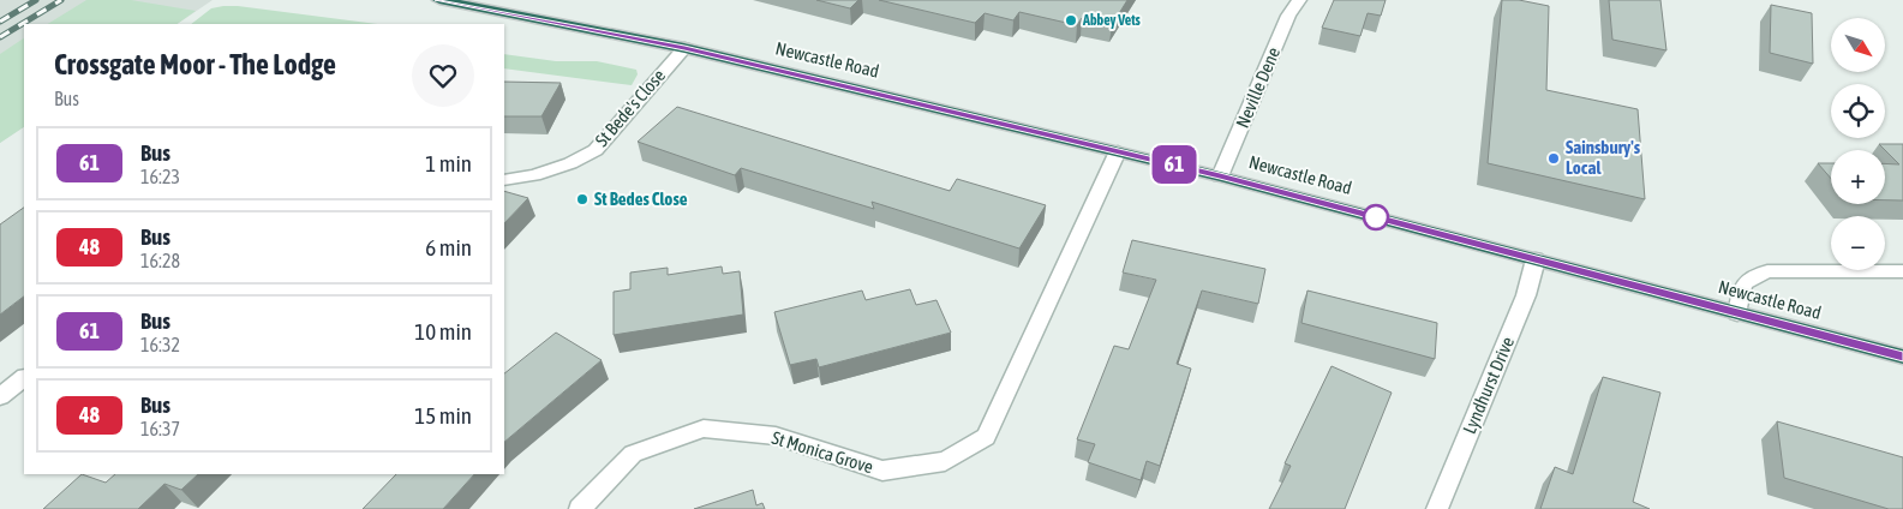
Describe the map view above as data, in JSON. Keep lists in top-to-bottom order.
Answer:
{
  "streets": {
    "highway": ["Newcastle Road"],
    "street": [
      "Neville Dene",
      "St Bede's Close",
      "Lyndhurst Drive",
      "St Monica Grove"
    ]
  },
  "crossings": [
    ["Newcastle Road", "Neville Dene"],
    ["Newcastle Road", "St Bede's Close"],
    ["Newcastle Road", "Lyndhurst Drive"],
    ["Newcastle Road", "St Monica Grove"]
  ],
  "places": ["Abbey Vets", "Sainsbury's Local", "St Bedes Close"],
  "lines": ["bus line 61"],
  "north": "bottom right",
  "page": {
    "on_map": "61",
    "map_buttons": ["+", "−"],
    "heading": ["Crossgate Moor - The Lodge", "Bus"],
    "list": [
      {
        "mark": "61",
        "name": "Bus",
        "note": "16:23",
        "value": "1 min"
      },
      {
        "mark": "48",
        "name": "Bus",
        "note": "16:28",
        "value": "6 min"
      },
      {
        "mark": "61",
        "name": "Bus",
        "note": "16:32",
        "value": "10 min"
      },
      {
        "mark": "48",
        "name": "Bus",
        "note": "16:37",
        "value": "15 min"
      }
    ]
  }
}
